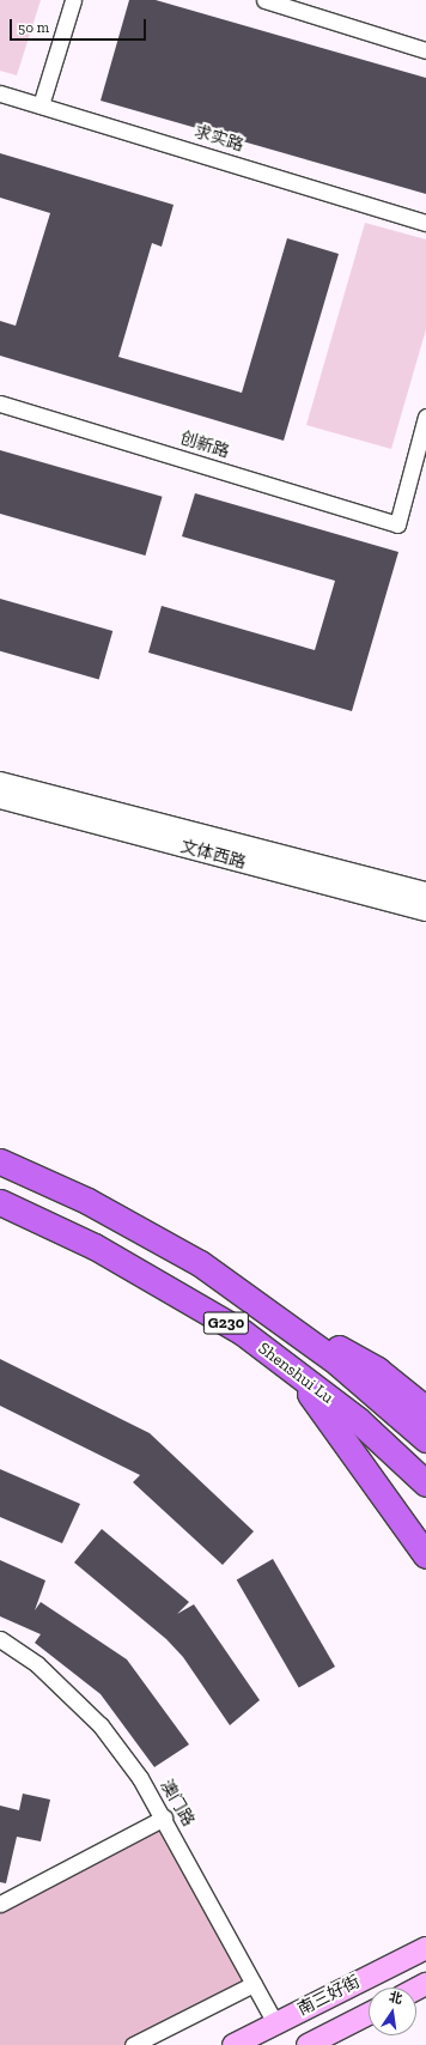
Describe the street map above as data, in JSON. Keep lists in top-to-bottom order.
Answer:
{
  "streets": {
    "highway": ["G230", "Shenshui Lu"],
    "main road": ["南三好街"],
    "street": [
      "求实路",
      "创新路",
      "文体西路",
      "澳门路"
    ]
  },
  "crossings": [
    ["澳门路", "南三好街"]
  ],
  "scale_bar": "50 m",
  "north": "top"
}
